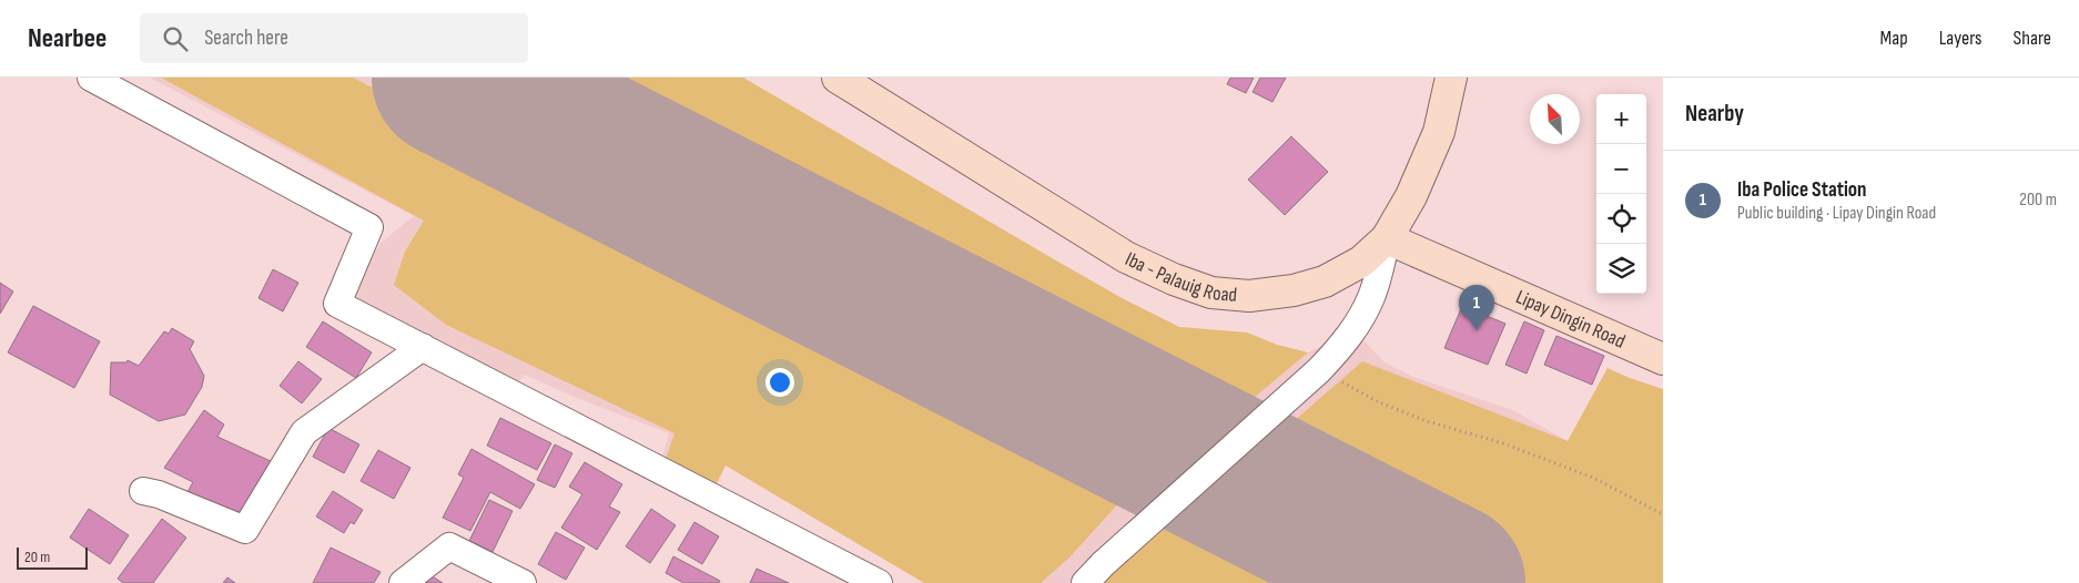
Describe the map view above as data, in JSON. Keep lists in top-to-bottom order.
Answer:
{
  "streets": {
    "main road": ["Iba - Palauig Road", "Lipay Dingin Road"]
  },
  "crossings": [
    ["Iba - Palauig Road", "Lipay Dingin Road"]
  ],
  "scale_bar": "20 m",
  "north": "top left",
  "page": {
    "header": "Nearbee",
    "search": "Search here",
    "nav": ["Map", "Layers", "Share"],
    "heading": "Nearby",
    "map_buttons": ["+", "−"],
    "list": [
      {
        "mark": "1",
        "name": "Iba Police Station",
        "note": "Public building · Lipay Dingin Road",
        "value": "200 m"
      }
    ],
    "pins": "1",
    "scale": "20 m"
  }
}
